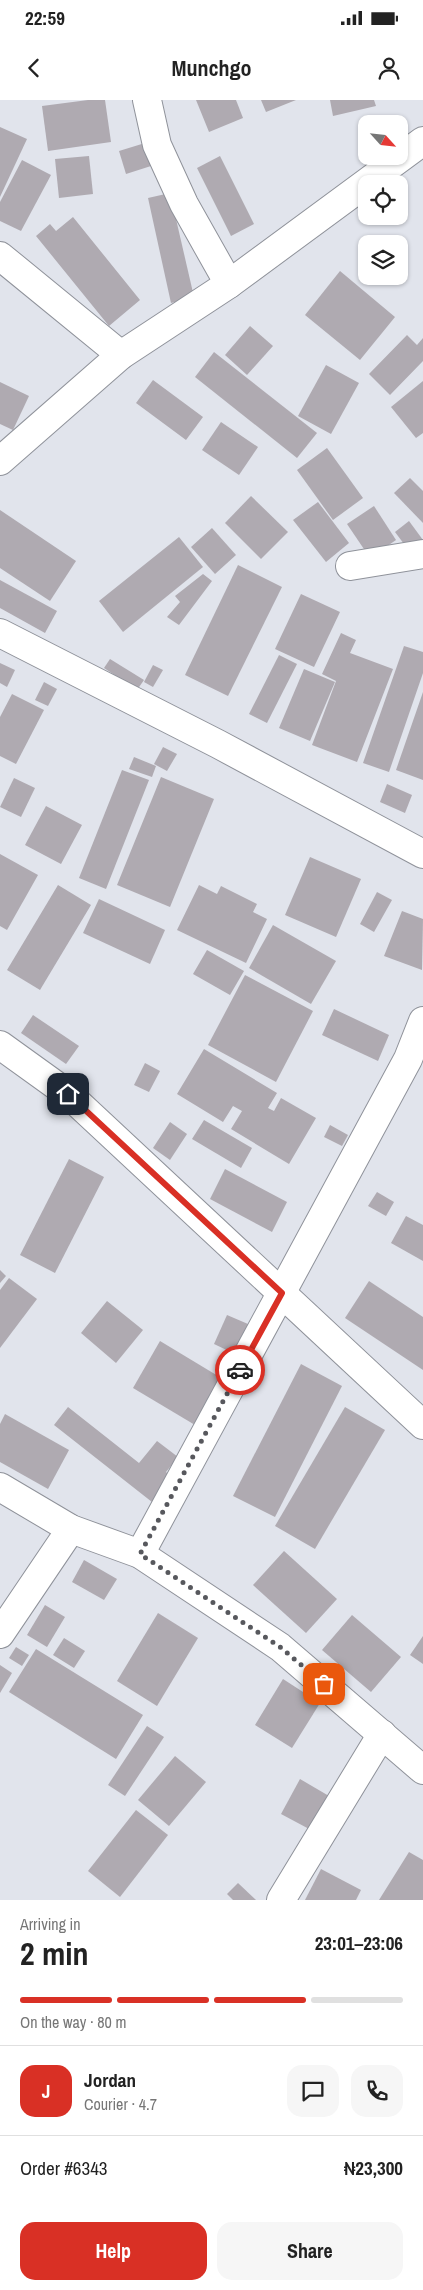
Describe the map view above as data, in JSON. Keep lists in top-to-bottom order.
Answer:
{
  "north": "bottom right",
  "page": {
    "status": "22:59",
    "header": "Munchgo",
    "heading": ["2 min", "Arriving in", "23:01–23:06"],
    "panel": [
      "Jordan",
      "Courier · 4.7",
      "Order #6343",
      "₦23,300"
    ],
    "bar": "On the way · 80 m",
    "round": "J",
    "buttons": ["Help", "Share"]
  }
}
